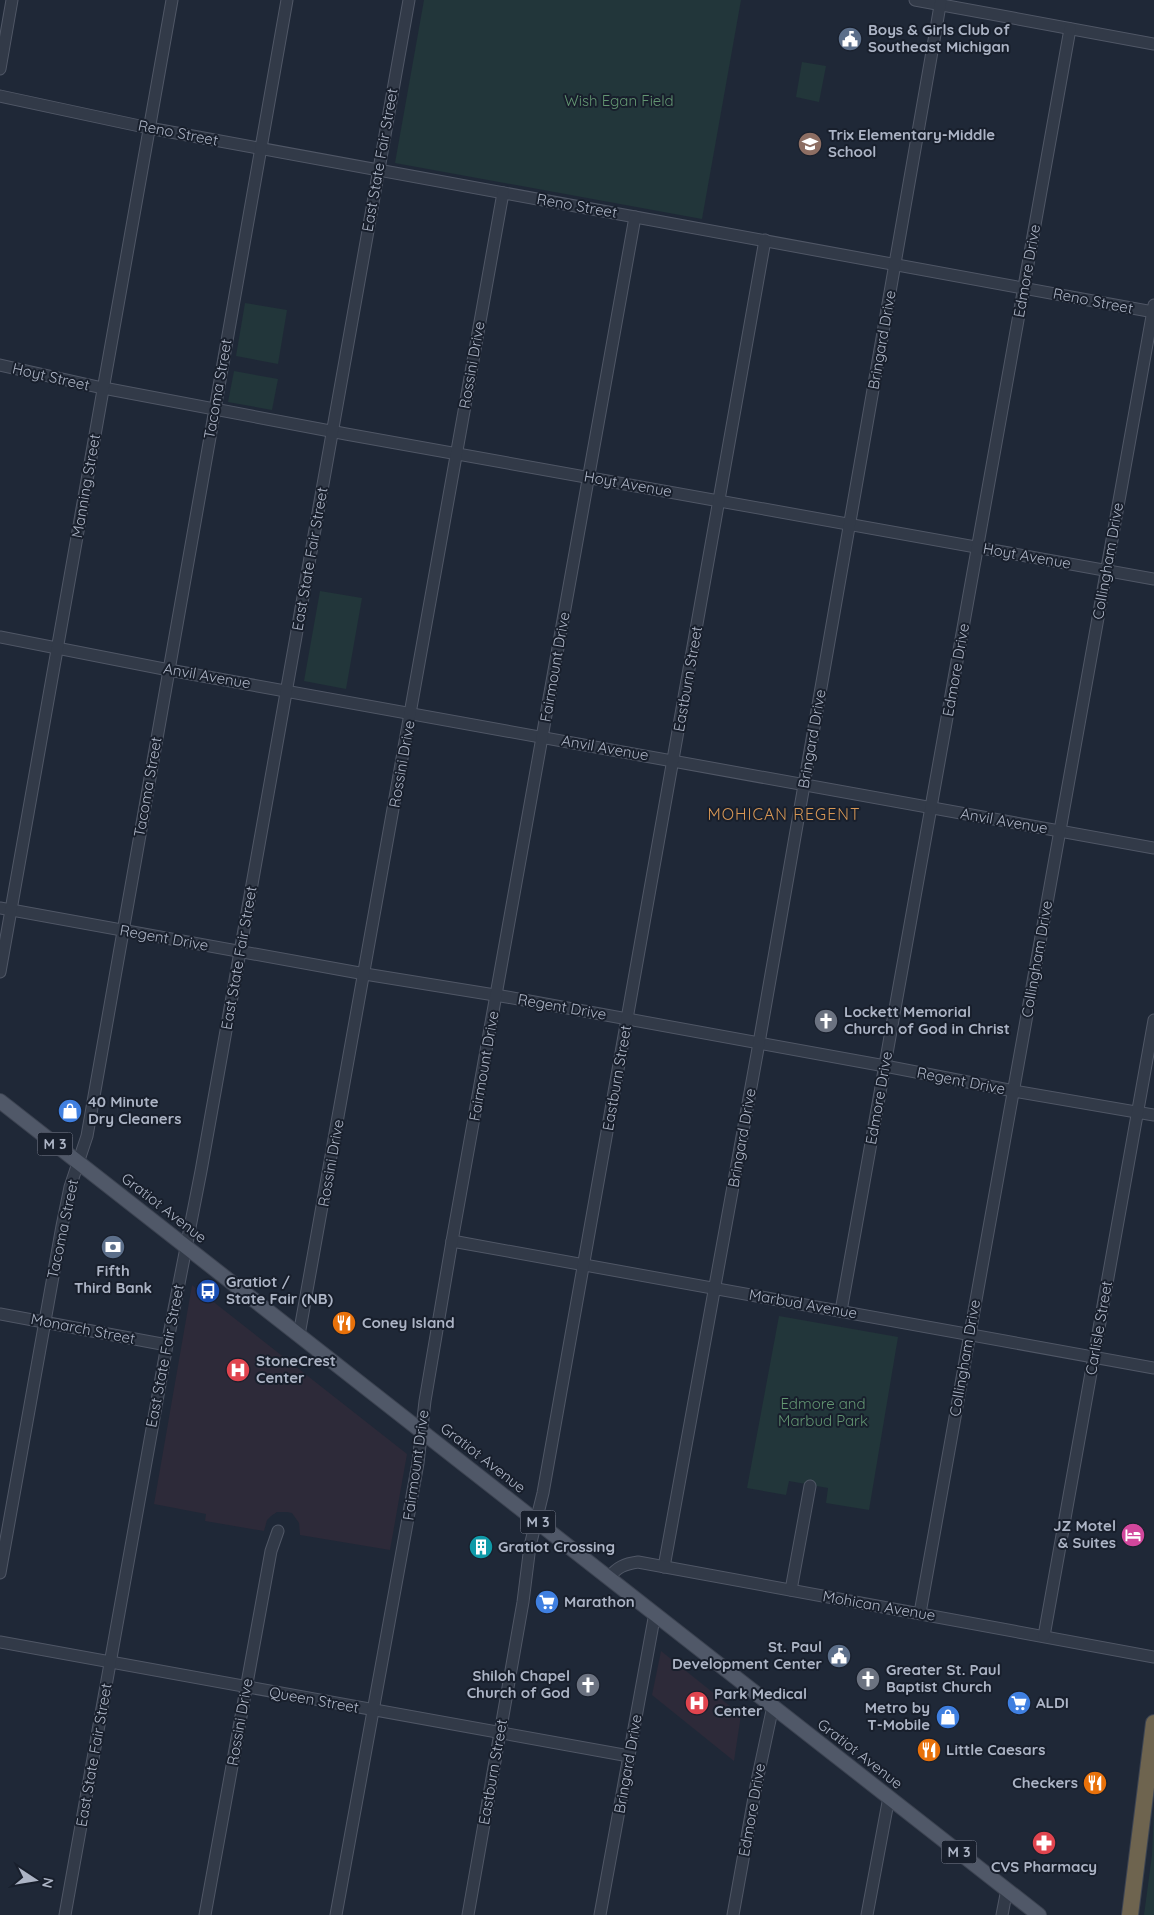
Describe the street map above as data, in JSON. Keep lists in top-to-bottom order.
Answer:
{
  "streets": {
    "main road": ["M 3", "Gratiot Avenue"],
    "street": [
      "Reno Street",
      "East State Fair Street",
      "Edmore Drive",
      "Bringard Drive",
      "Rossini Drive",
      "Hoyt Street",
      "Tacoma Street",
      "Hoyt Avenue",
      "Manning Street",
      "Collingham Drive",
      "Fairmount Drive",
      "Anvil Avenue",
      "Eastburn Street",
      "Regent Drive",
      "Marbud Avenue",
      "Carlisle Street",
      "Monarch Street",
      "Mohican Avenue",
      "Queen Street"
    ]
  },
  "crossings": [
    ["Reno Street", "East State Fair Street"],
    ["Reno Street", "Edmore Drive"],
    ["Reno Street", "Bringard Drive"],
    ["Reno Street", "Rossini Drive"],
    ["Reno Street", "Tacoma Street"],
    ["Reno Street", "Manning Street"],
    ["Reno Street", "Collingham Drive"],
    ["Reno Street", "Fairmount Drive"],
    ["Reno Street", "Eastburn Street"],
    ["East State Fair Street", "Hoyt Avenue"],
    ["East State Fair Street", "Anvil Avenue"],
    ["East State Fair Street", "Regent Drive"],
    ["East State Fair Street", "Gratiot Avenue"],
    ["East State Fair Street", "Monarch Street"],
    ["East State Fair Street", "Queen Street"],
    ["Edmore Drive", "Hoyt Avenue"],
    ["Edmore Drive", "Anvil Avenue"],
    ["Edmore Drive", "Regent Drive"],
    ["Edmore Drive", "Gratiot Avenue"],
    ["Edmore Drive", "Marbud Avenue"],
    ["Bringard Drive", "Hoyt Avenue"],
    ["Bringard Drive", "Anvil Avenue"],
    ["Bringard Drive", "Regent Drive"],
    ["Bringard Drive", "Gratiot Avenue"],
    ["Bringard Drive", "Marbud Avenue"],
    ["Bringard Drive", "Mohican Avenue"],
    ["Bringard Drive", "Queen Street"],
    ["Rossini Drive", "Hoyt Avenue"],
    ["Rossini Drive", "Anvil Avenue"],
    ["Rossini Drive", "Regent Drive"],
    ["Rossini Drive", "Gratiot Avenue"],
    ["Rossini Drive", "Queen Street"],
    ["Hoyt Street", "Hoyt Avenue"],
    ["Hoyt Street", "Manning Street"],
    ["Tacoma Street", "Hoyt Avenue"],
    ["Tacoma Street", "Anvil Avenue"],
    ["Tacoma Street", "Regent Drive"],
    ["Tacoma Street", "Gratiot Avenue"],
    ["Tacoma Street", "Monarch Street"],
    ["Hoyt Avenue", "Manning Street"],
    ["Hoyt Avenue", "Collingham Drive"],
    ["Hoyt Avenue", "Fairmount Drive"],
    ["Hoyt Avenue", "Eastburn Street"],
    ["Manning Street", "Anvil Avenue"],
    ["Manning Street", "Regent Drive"],
    ["Collingham Drive", "Anvil Avenue"],
    ["Collingham Drive", "Regent Drive"],
    ["Collingham Drive", "Marbud Avenue"],
    ["Collingham Drive", "Mohican Avenue"],
    ["Fairmount Drive", "Anvil Avenue"],
    ["Fairmount Drive", "Regent Drive"],
    ["Fairmount Drive", "Gratiot Avenue"],
    ["Fairmount Drive", "Marbud Avenue"],
    ["Fairmount Drive", "Queen Street"],
    ["Anvil Avenue", "Eastburn Street"],
    ["Eastburn Street", "Regent Drive"],
    ["Eastburn Street", "Gratiot Avenue"],
    ["Eastburn Street", "Marbud Avenue"],
    ["Eastburn Street", "Queen Street"],
    ["Regent Drive", "Carlisle Street"],
    ["Gratiot Avenue", "Mohican Avenue"],
    ["Marbud Avenue", "Carlisle Street"],
    ["Carlisle Street", "Mohican Avenue"]
  ],
  "districts": ["MOHICAN REGENT"],
  "parks": ["Wish Egan Field", "Edmore and Marbud Park"],
  "places": {
    "public building": ["Boys & Girls Club of Southeast Michigan", "St. Paul Development Center"],
    "school or university": ["Trix Elementary-Middle School"],
    "church": ["Lockett Memorial Church of God in Christ", "Greater St. Paul Baptist Church", "Shiloh Chapel Church of God"],
    "shop": ["40 Minute Dry Cleaners", "Metro by T-Mobile"],
    "bank": ["Fifth Third Bank"],
    "bus stop": ["Gratiot / State Fair (NB)"],
    "restaurant": ["Coney Island", "Little Caesars", "Checkers"],
    "hospital": ["StoneCrest Center", "Park Medical Center"],
    "hotel": ["JZ Motel & Suites"],
    "building": ["Gratiot Crossing"],
    "supermarket": ["Marathon", "ALDI"],
    "pharmacy": ["CVS Pharmacy"]
  },
  "north": "right"
}
